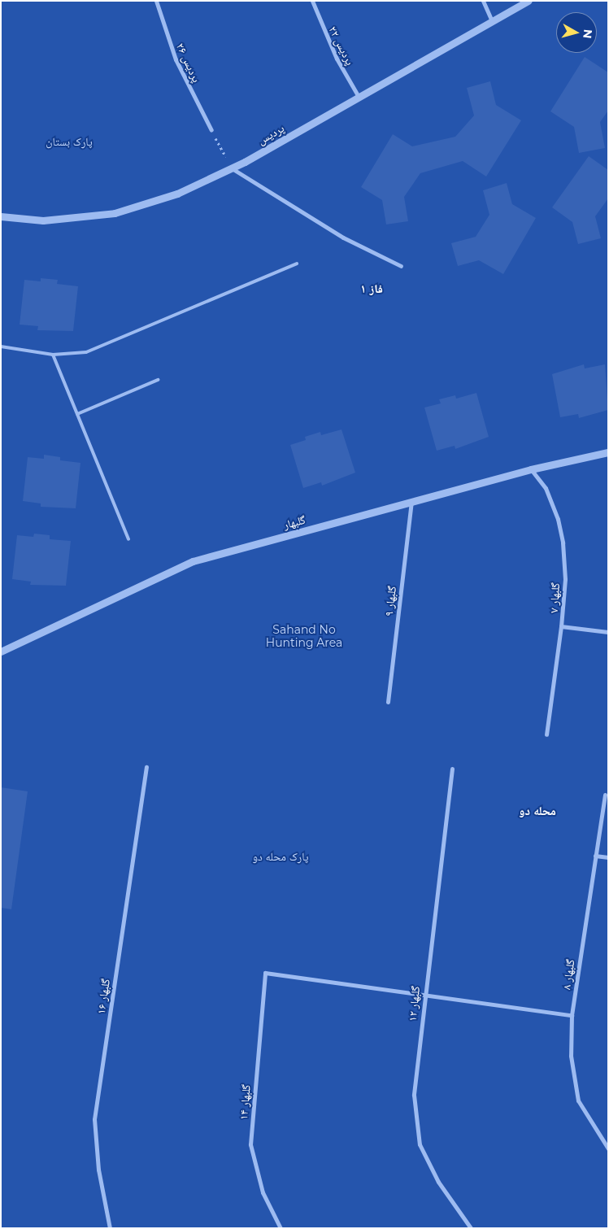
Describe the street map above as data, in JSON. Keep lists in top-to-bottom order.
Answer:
{
  "streets": {
    "street": [
      "پردیس ۲۲",
      "پردیس ۲۶",
      "پردیس",
      "گلبهار",
      "گلبهار ۷",
      "گلبهار ۹",
      "گلبهار ۸",
      "گلبهار ۱۶",
      "گلبهار ۱۲",
      "گلبهار ۱۴"
    ]
  },
  "crossings": [
    ["پردیس ۲۲", "پردیس"],
    ["گلبهار", "گلبهار ۷"],
    ["گلبهار", "گلبهار ۹"],
    ["گلبهار ۱۲", "گلبهار ۱۴"]
  ],
  "districts": ["فاز ۱", "محله دو"],
  "parks": ["پارک بستان", "Sahand No Hunting Area", "پارک محله دو"],
  "north": "right"
}
